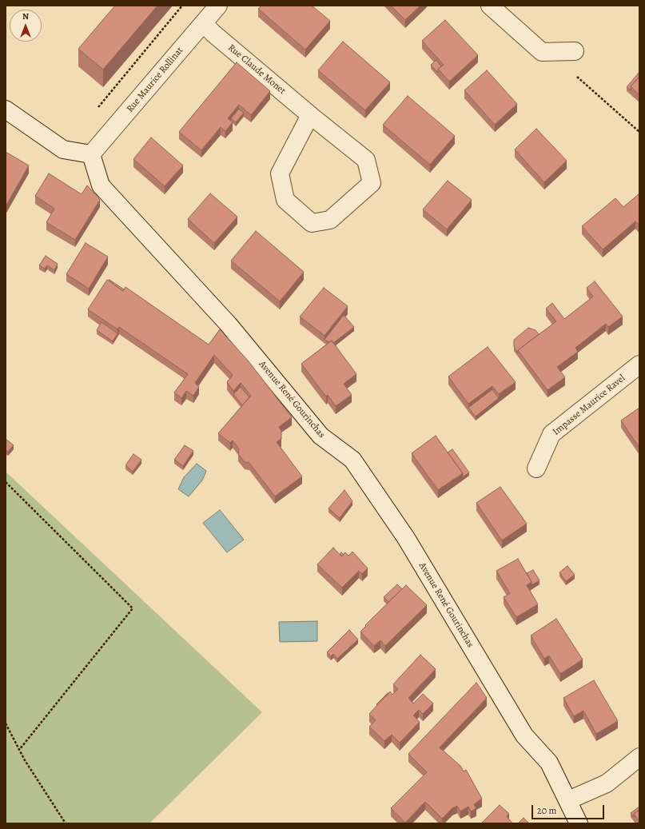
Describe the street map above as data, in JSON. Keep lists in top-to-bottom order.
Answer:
{
  "streets": {
    "street": [
      "Rue Claude Monet",
      "Rue Maurice Rollinat",
      "Avenue René Gourinchas",
      "Impasse Maurice Ravel"
    ]
  },
  "crossings": [
    ["Rue Claude Monet", "Rue Maurice Rollinat"],
    ["Rue Maurice Rollinat", "Avenue René Gourinchas"]
  ],
  "scale_bar": "20 m",
  "north": "top"
}
